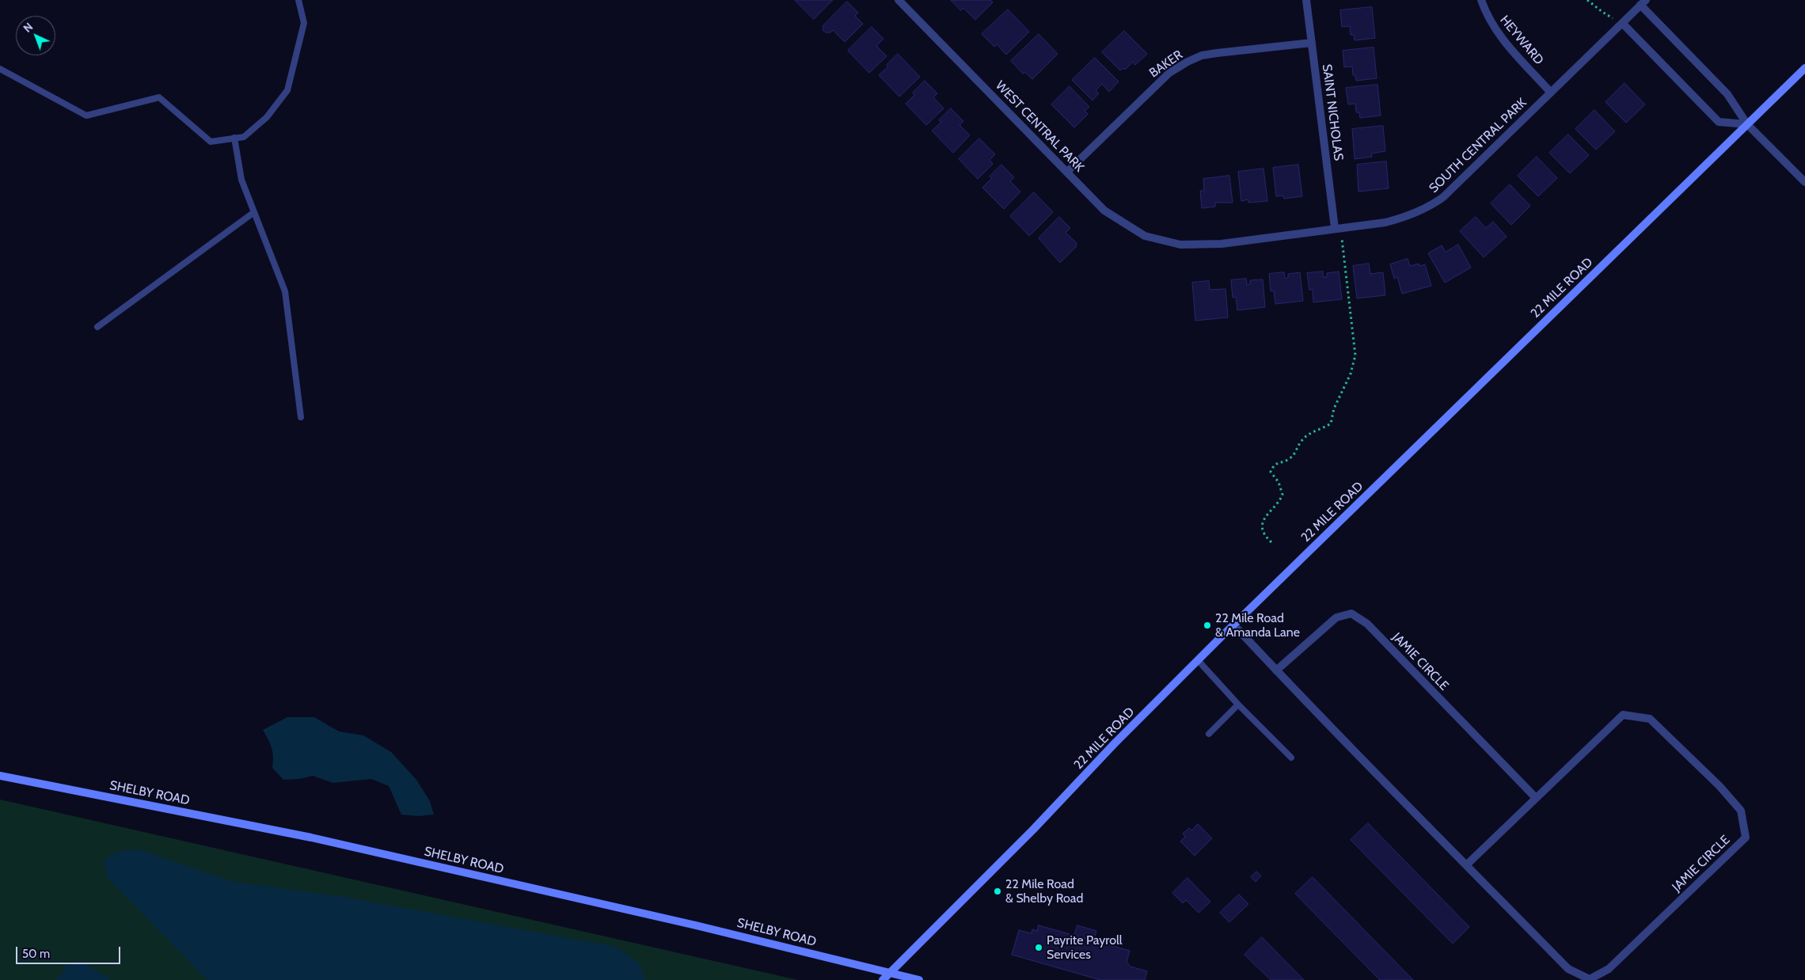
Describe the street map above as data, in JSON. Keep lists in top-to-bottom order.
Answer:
{
  "streets": {
    "street": [
      "HEYWARD",
      "BAKER",
      "SAINT NICHOLAS",
      "WEST CENTRAL PARK",
      "SOUTH CENTRAL PARK",
      "22 MILE ROAD",
      "JAMIE CIRCLE",
      "SHELBY ROAD"
    ]
  },
  "crossings": [
    ["HEYWARD", "SOUTH CENTRAL PARK"],
    ["BAKER", "SAINT NICHOLAS"],
    ["BAKER", "WEST CENTRAL PARK"],
    ["SAINT NICHOLAS", "SOUTH CENTRAL PARK"],
    ["WEST CENTRAL PARK", "SOUTH CENTRAL PARK"],
    ["SOUTH CENTRAL PARK", "22 MILE ROAD"],
    ["22 MILE ROAD", "JAMIE CIRCLE"],
    ["22 MILE ROAD", "SHELBY ROAD"]
  ],
  "places": ["22 Mile Road & Amanda Lane", "22 Mile Road & Shelby Road", "Payrite Payroll Services"],
  "scale_bar": "50 m",
  "north": "top left"
}
